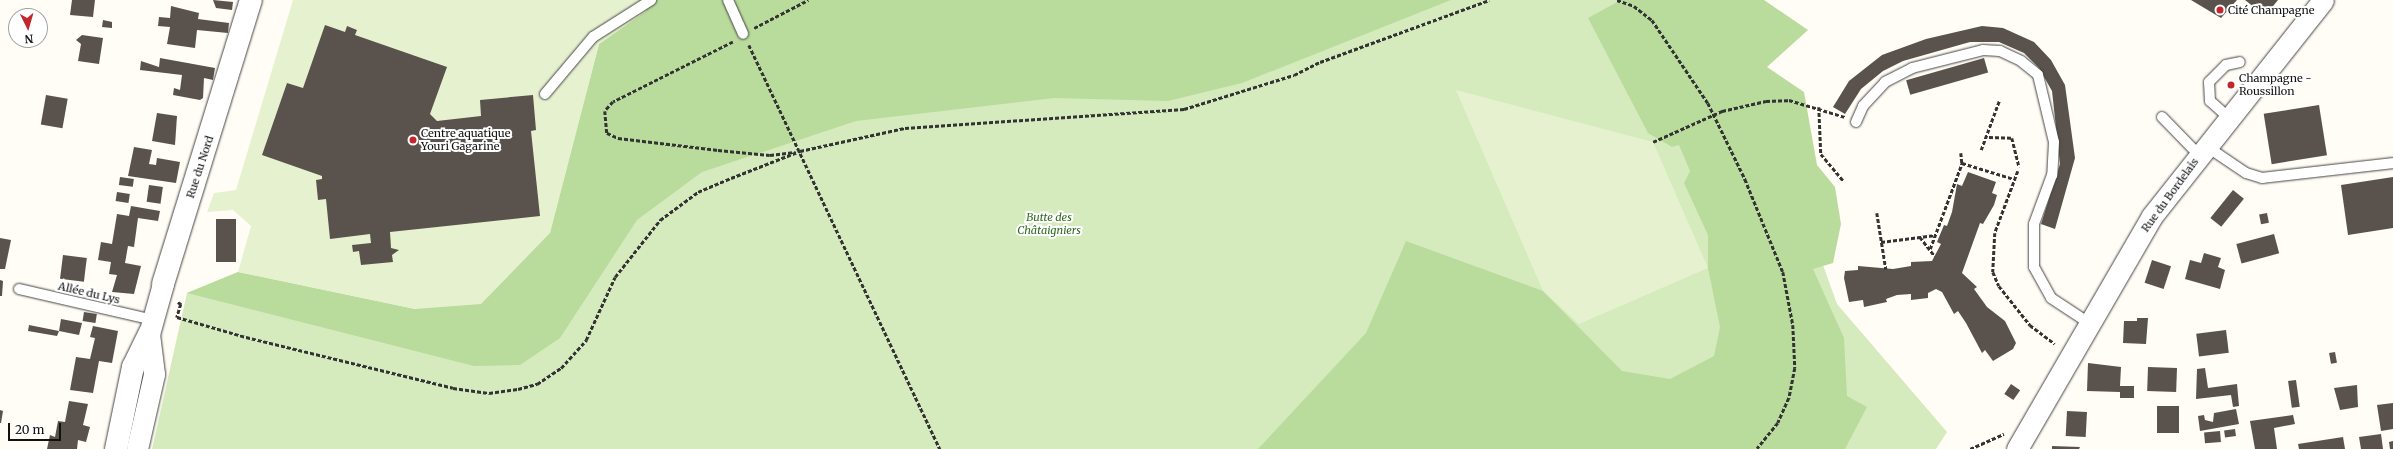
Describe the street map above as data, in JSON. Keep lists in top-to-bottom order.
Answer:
{
  "streets": {
    "street": ["Rue du Nord", "Rue du Bordelais"],
    "lane": ["Allée du Lys"]
  },
  "crossings": [
    ["Rue du Nord", "Allée du Lys"]
  ],
  "parks": ["Butte des Châtaigniers"],
  "places": ["Cité Champagne", "Champagne - Roussillon", "Centre aquatique Youri Gagarine"],
  "scale_bar": "20 m",
  "north": "bottom"
}
